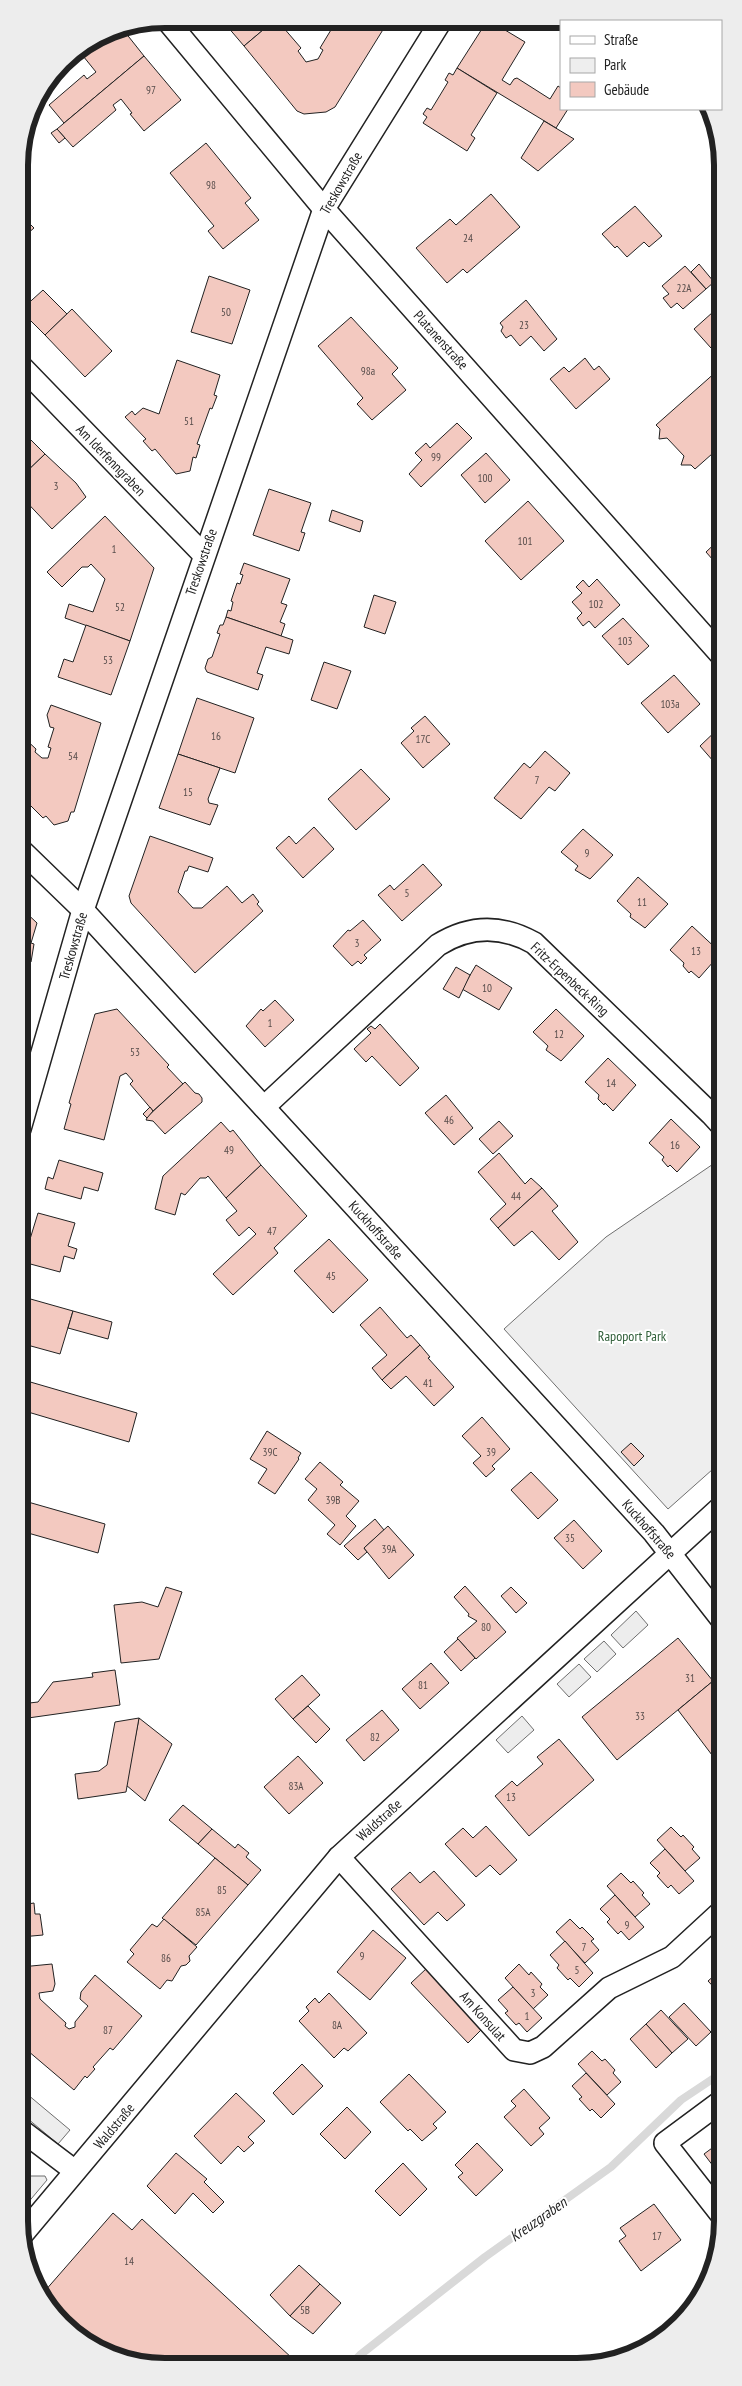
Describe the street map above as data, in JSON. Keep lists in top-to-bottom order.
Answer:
{
  "streets": {
    "street": [
      "Treskowstraße",
      "Platanenstraße",
      "Am Iderfenngraben",
      "Fritz-Erpenbeck-Ring",
      "Kuckhoffstraße",
      "Waldstraße",
      "Am Konsulat"
    ]
  },
  "crossings": [
    ["Treskowstraße", "Platanenstraße"],
    ["Treskowstraße", "Am Iderfenngraben"],
    ["Treskowstraße", "Kuckhoffstraße"],
    ["Fritz-Erpenbeck-Ring", "Kuckhoffstraße"],
    ["Kuckhoffstraße", "Waldstraße"],
    ["Waldstraße", "Am Konsulat"]
  ],
  "water": ["Kreuzgraben"],
  "parks": ["Rapoport Park"],
  "house_numbers": [
    "97",
    "98",
    "24",
    "22A",
    "50",
    "23",
    "98a",
    "51",
    "99",
    "100",
    "3",
    "101",
    "1",
    "102",
    "52",
    "103",
    "53",
    "103a",
    "16",
    "17C",
    "54",
    "7",
    "15",
    "9",
    "5",
    "11",
    "3",
    "13",
    "10",
    "1",
    "12",
    "53",
    "14",
    "46",
    "16",
    "49",
    "44",
    "47",
    "45",
    "41",
    "39C",
    "39",
    "39B",
    "35",
    "39A",
    "80",
    "31",
    "81",
    "33",
    "82",
    "83A",
    "13",
    "85",
    "85A",
    "9",
    "7",
    "9",
    "86",
    "5",
    "3",
    "1",
    "8A",
    "87",
    "17",
    "14",
    "5B"
  ],
  "legend": ["Straße", "Park", "Gebäude"]
}
